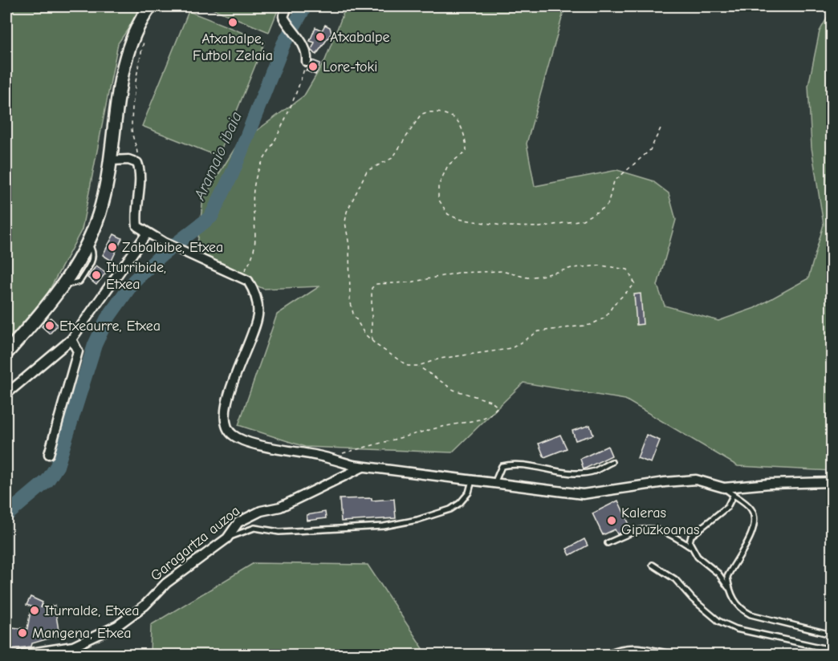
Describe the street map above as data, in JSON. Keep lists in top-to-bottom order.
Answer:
{
  "streets": {
    "street": ["Garagartza auzoa"]
  },
  "water": ["Aramaio ibaia"],
  "places": [
    "Atxabalpe, Futbol Zelaia",
    "Atxabalpe",
    "Lore-toki",
    "Zabalbibe, Etxea",
    "Iturribide, Etxea",
    "Etxeaurre, Etxea",
    "Kaleras Gipuzkoanas",
    "Iturralde, Etxea",
    "Mangena, Etxea"
  ]
}
